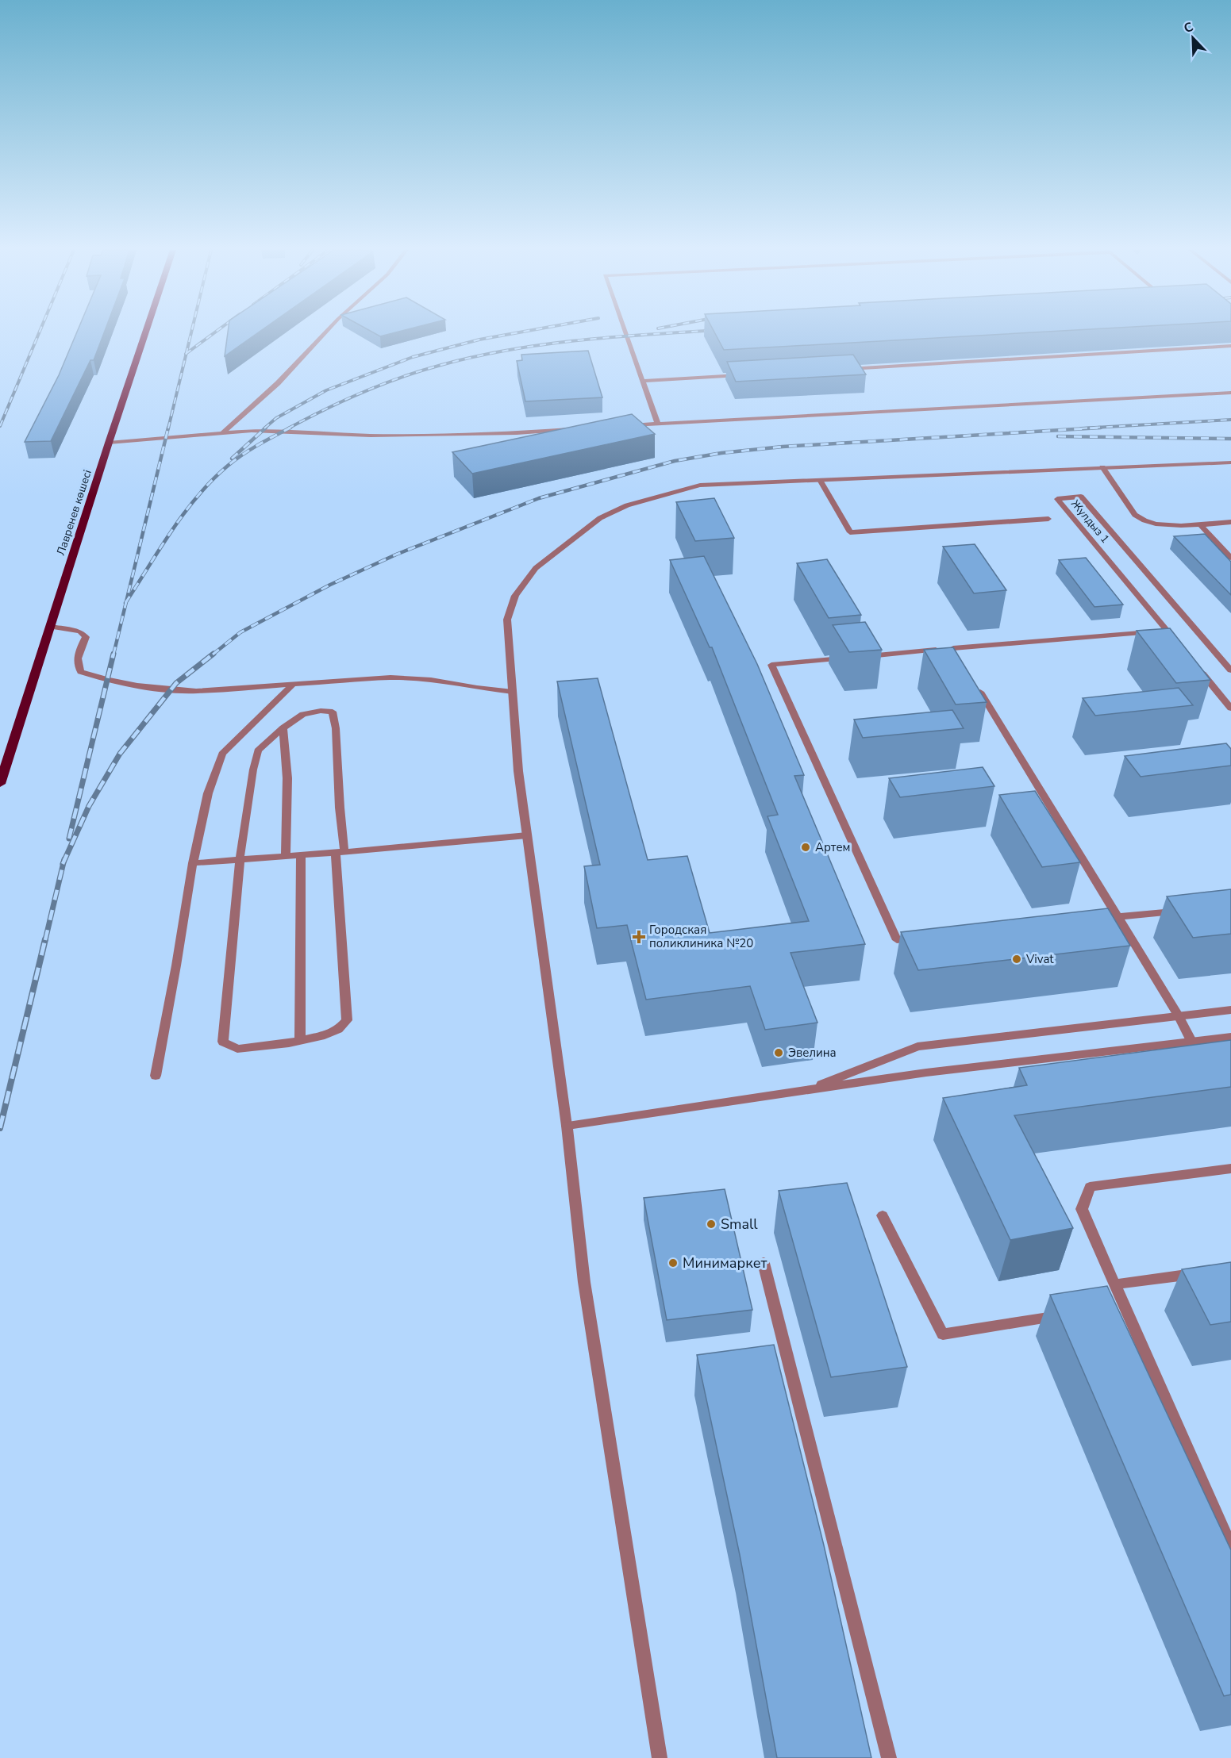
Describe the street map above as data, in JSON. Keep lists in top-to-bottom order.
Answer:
{
  "streets": {
    "main road": ["Лавренев көшесі"],
    "street": ["Жулдыз 1"]
  },
  "places": {
    "other": [
      "Артем",
      "Vivat",
      "Эвелина",
      "Small",
      "Минимаркет"
    ],
    "health": ["Городская поликлиника №20"]
  },
  "north": "top left"
}
